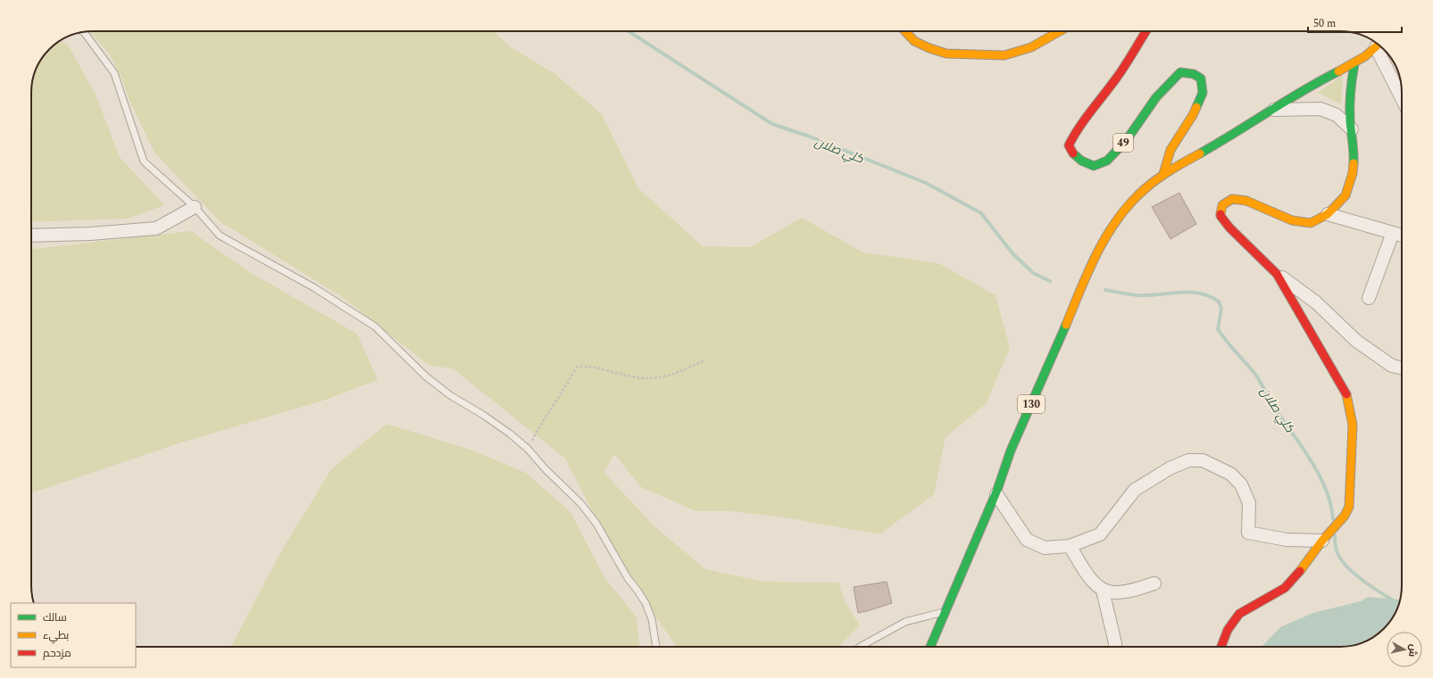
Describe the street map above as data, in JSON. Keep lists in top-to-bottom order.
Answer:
{
  "streets": {
    "main road": ["49", "130"]
  },
  "crossings": [
    ["49", "130"]
  ],
  "water": ["كلي صلان"],
  "legend": ["سالك", "بطيء", "مزدحم"],
  "scale_bar": "50 m",
  "north": "right"
}
